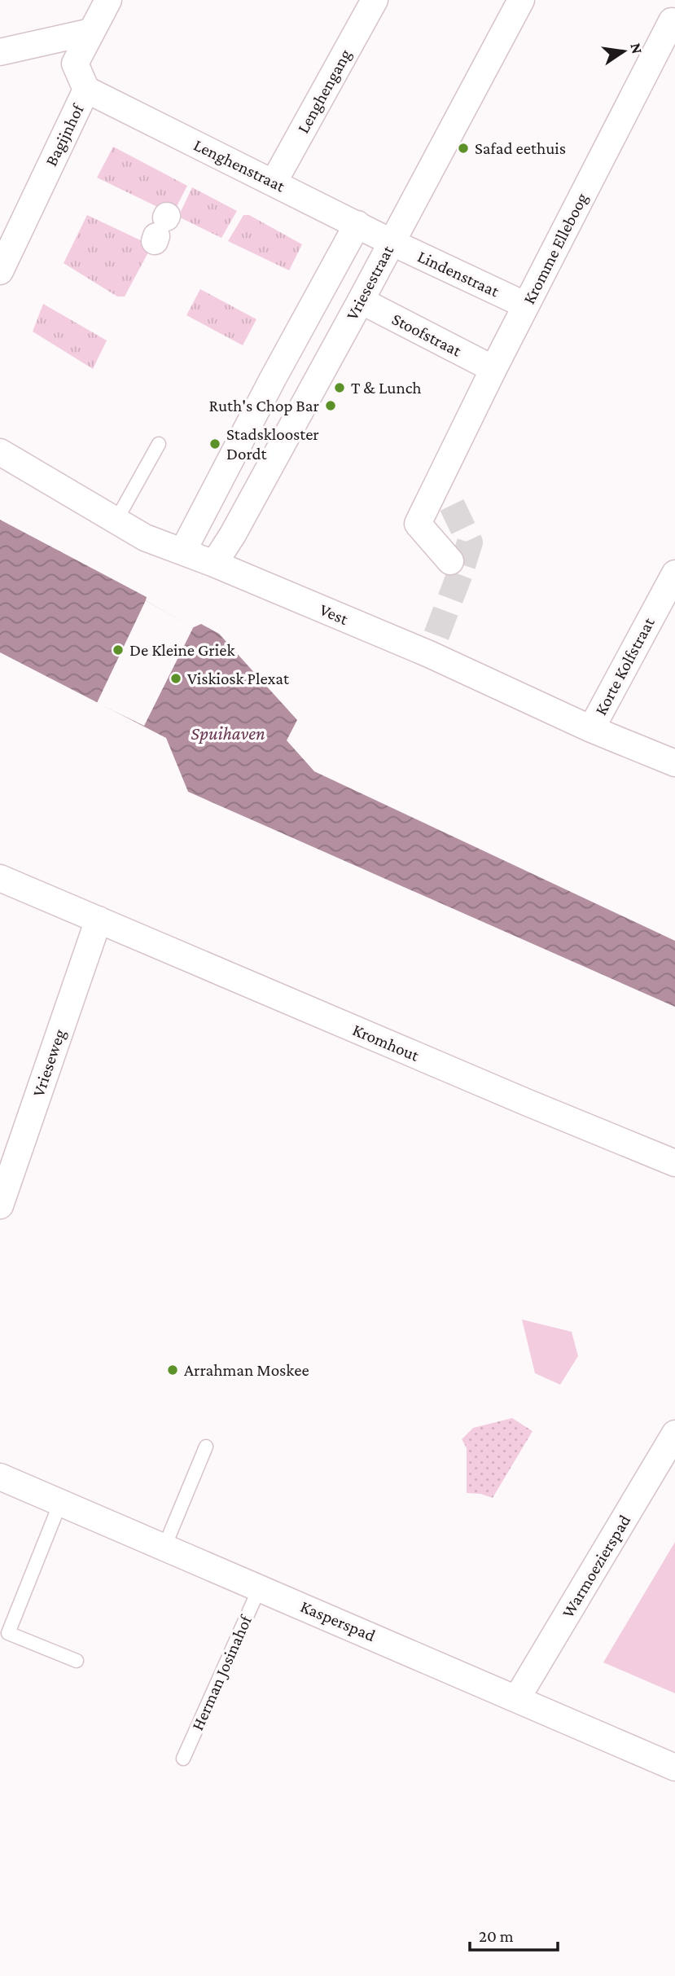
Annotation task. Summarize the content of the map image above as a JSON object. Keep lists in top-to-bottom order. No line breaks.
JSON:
{"streets":{"street":["Lenghengang","Bagijnhof","Lenghenstraat","Kromme Elleboog","Lindenstraat","Vriesestraat","Stoofstraat","Vest","Korte Kolfstraat","Kromhout","Vrieseweg","Warmoezierspad","Kasperspad"],"lane":["Herman Josinahof"]},"crossings":[["Lenghengang","Lenghenstraat"],["Bagijnhof","Lenghenstraat"],["Lenghenstraat","Lindenstraat"],["Lenghenstraat","Vriesestraat"],["Kromme Elleboog","Lindenstraat"],["Kromme Elleboog","Stoofstraat"],["Lindenstraat","Vriesestraat"],["Vriesestraat","Stoofstraat"],["Vriesestraat","Vest"],["Vest","Korte Kolfstraat"],["Kromhout","Vrieseweg"],["Warmoezierspad","Kasperspad"],["Kasperspad","Herman Josinahof"]],"water":["Spuihaven"],"places":["Safad eethuis","T & Lunch","Ruth's Chop Bar","Stadsklooster Dordt","De Kleine Griek","Viskiosk Plexat","Arrahman Moskee"],"scale_bar":"20 m","north":"right"}
